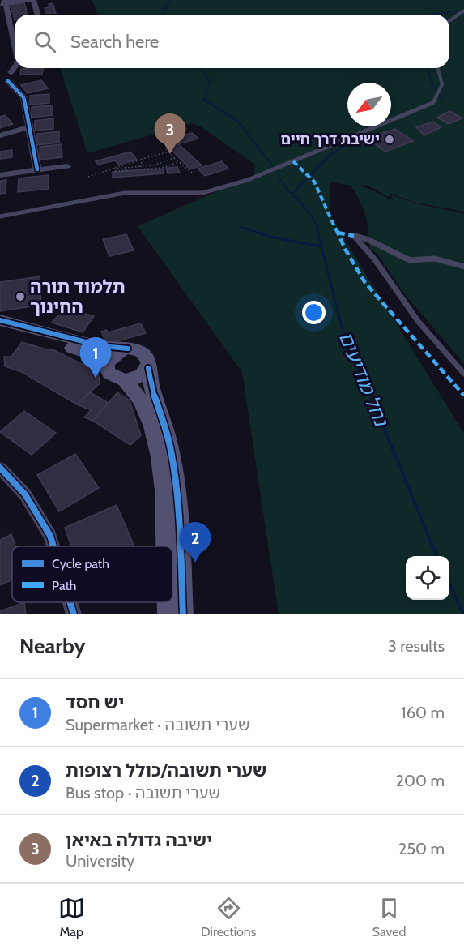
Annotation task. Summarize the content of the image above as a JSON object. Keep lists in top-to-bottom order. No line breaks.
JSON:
{"water":["נחל מודיעים"],"places":["ישיבת דרך חיים","תלמוד תורה החינוך"],"legend":["Cycle path","Path"],"north":"bottom left","page":{"search":"Search here","pins":["3","1","2"],"heading":["Nearby","3 results"],"list":[{"mark":"1","name":"יש חסד","note":"Supermarket · שערי תשובה","value":"160 m"},{"mark":"2","name":"שערי תשובה/כולל רצופות","note":"Bus stop · שערי תשובה","value":"200 m"},{"mark":"3","name":"ישיבה גדולה באיאן","note":"University","value":"250 m"}],"nav":["Map","Directions","Saved"]}}
